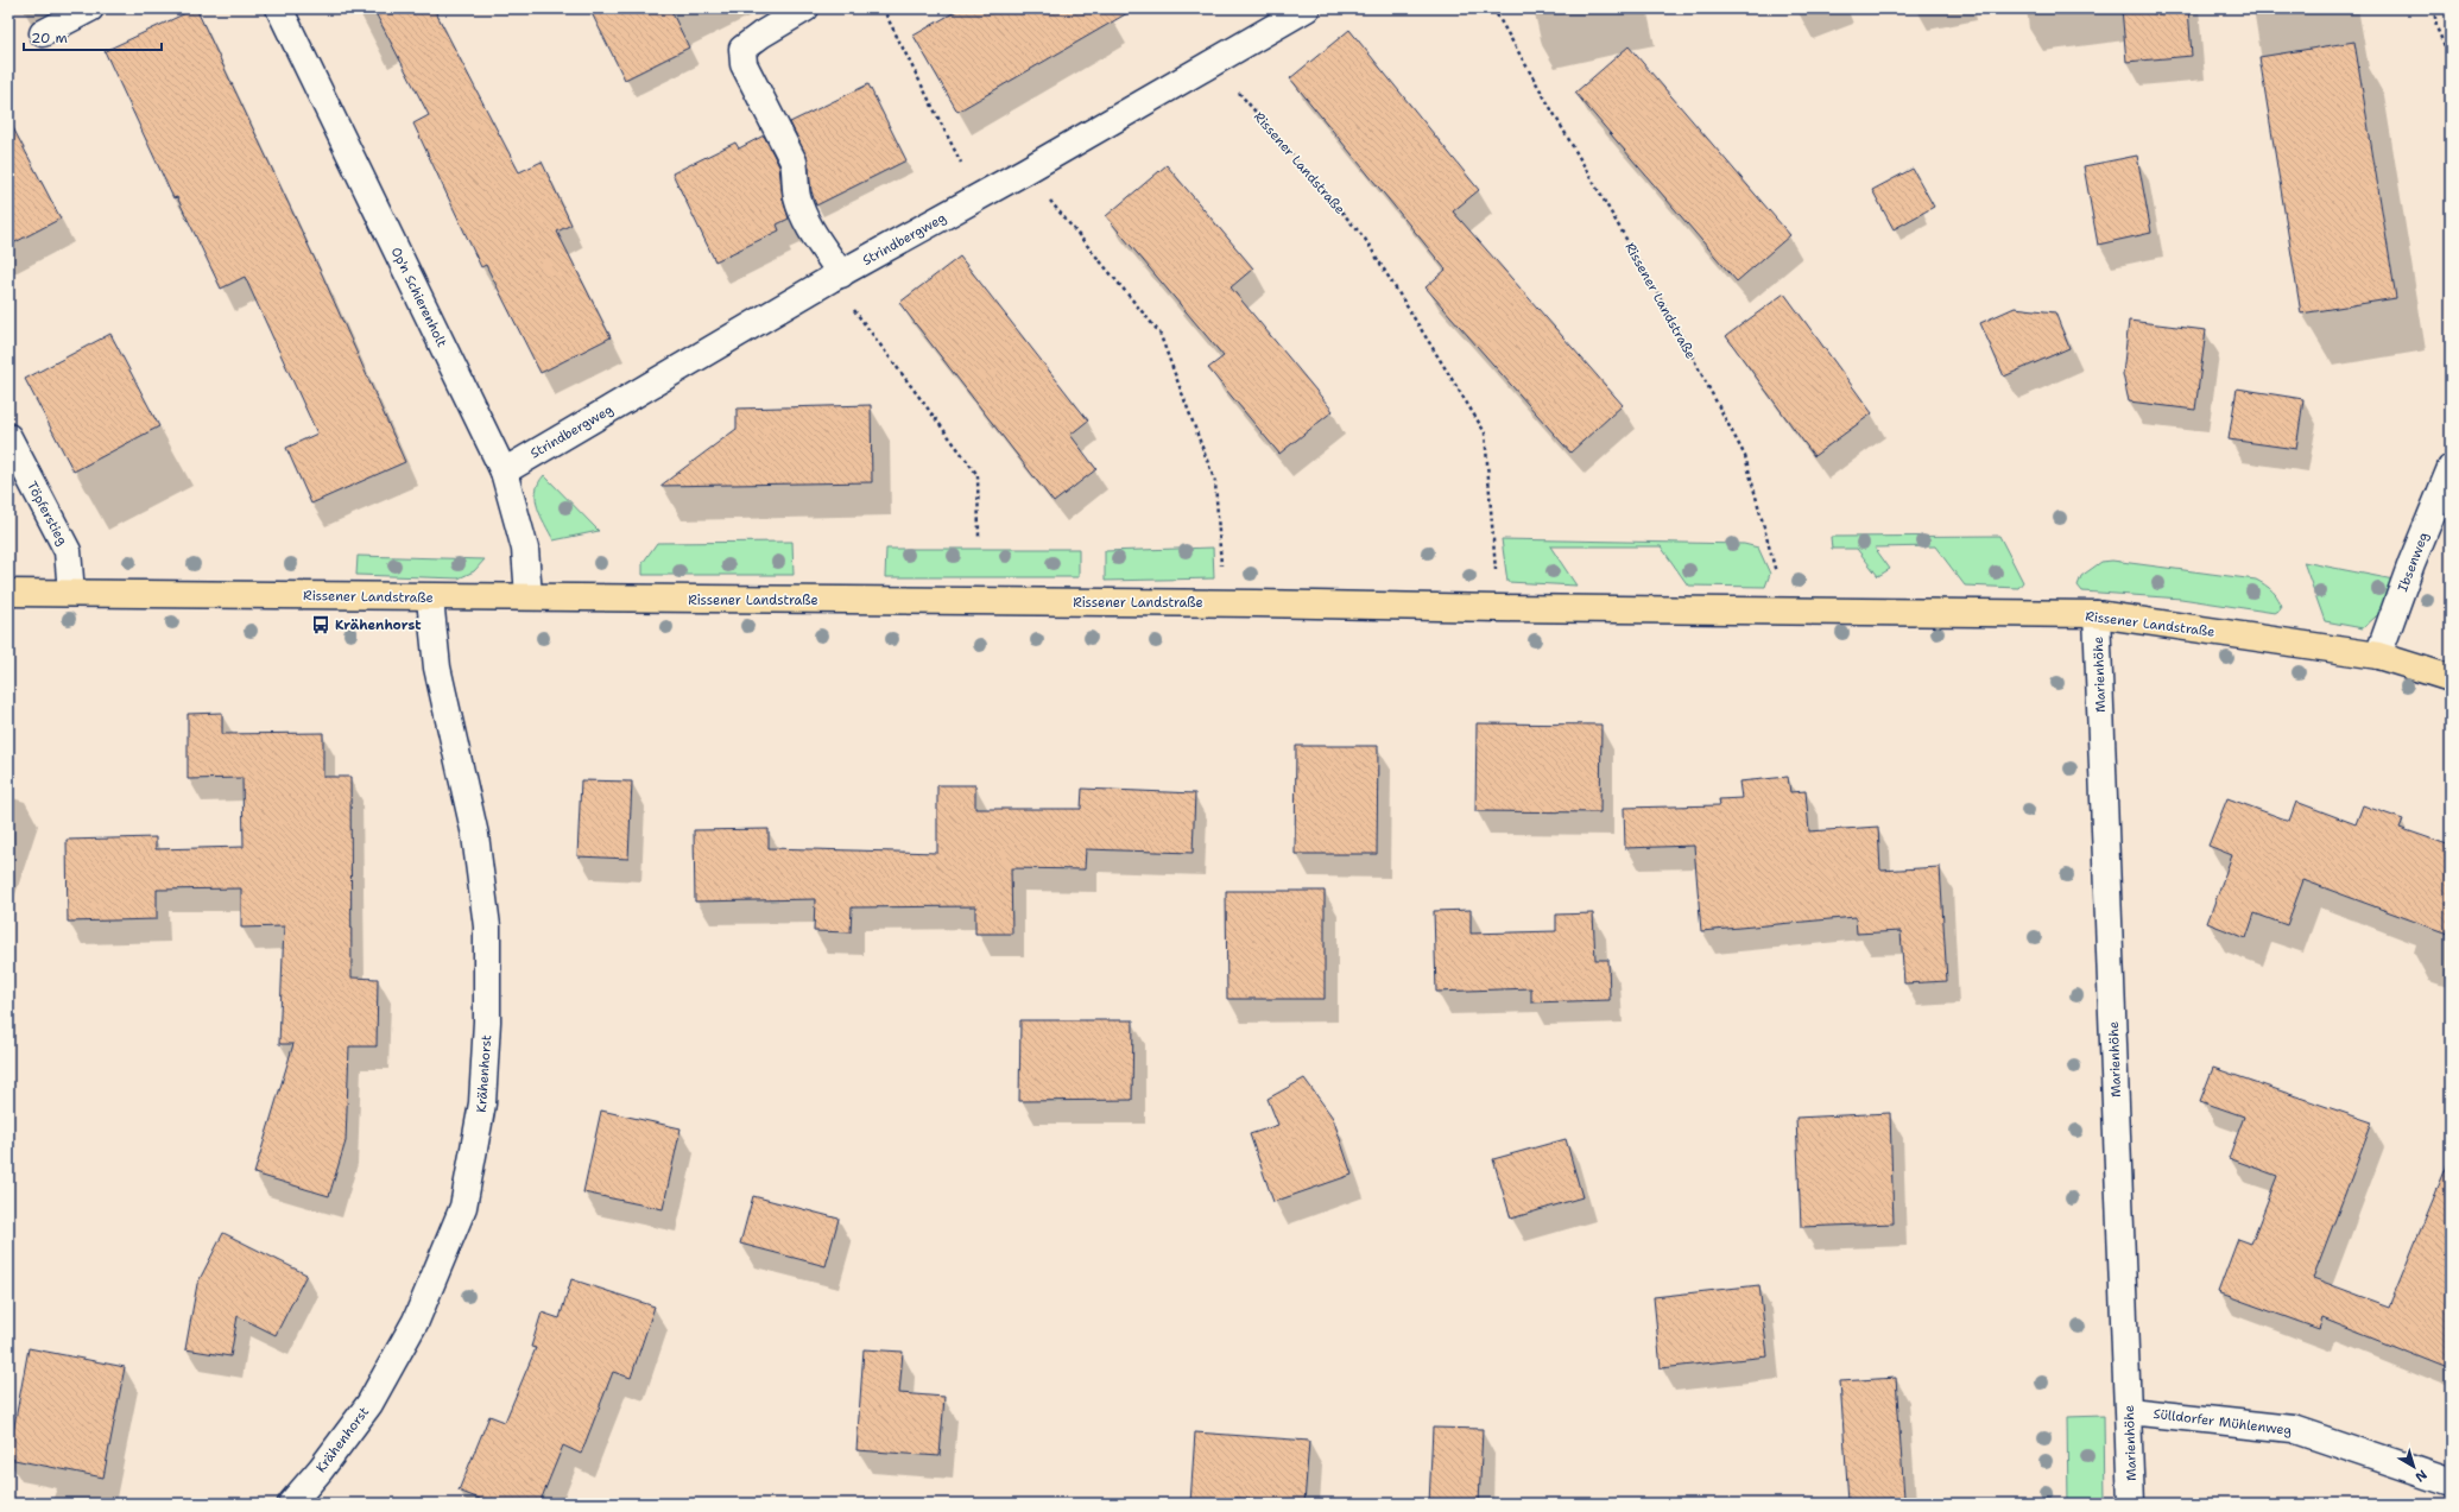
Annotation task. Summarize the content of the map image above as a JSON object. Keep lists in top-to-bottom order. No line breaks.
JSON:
{"streets":{"main road":["Rissener Landstraße"],"street":["Strindbergweg","Op'n Schierenholt","Töpferstieg","Ibsenweg","Marienhöhe","Krähenhorst","Sülldorfer Mühlenweg"]},"crossings":[["Rissener Landstraße","Strindbergweg"],["Rissener Landstraße","Op'n Schierenholt"],["Rissener Landstraße","Töpferstieg"],["Rissener Landstraße","Ibsenweg"],["Rissener Landstraße","Marienhöhe"],["Rissener Landstraße","Krähenhorst"],["Strindbergweg","Op'n Schierenholt"],["Marienhöhe","Sülldorfer Mühlenweg"]],"places":{"bus stop":["Krähenhorst"]},"scale_bar":"20 m","north":"bottom right"}
